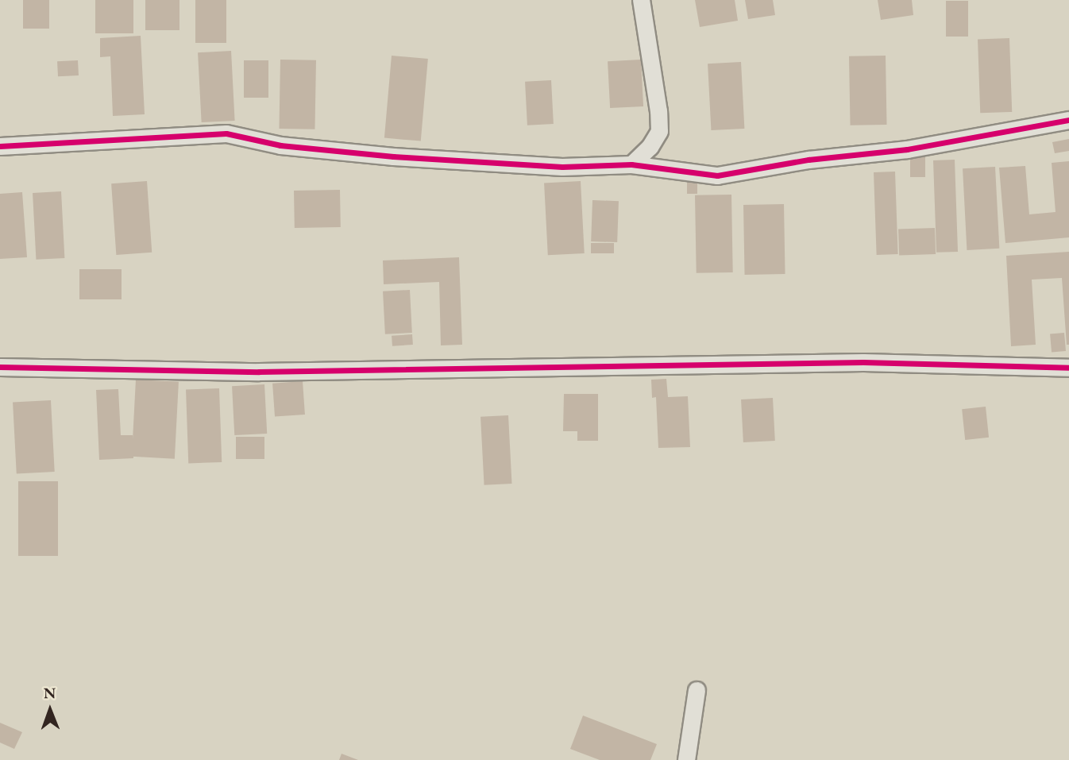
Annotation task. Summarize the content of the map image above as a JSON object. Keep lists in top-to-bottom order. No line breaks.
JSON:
{"north":"top"}
